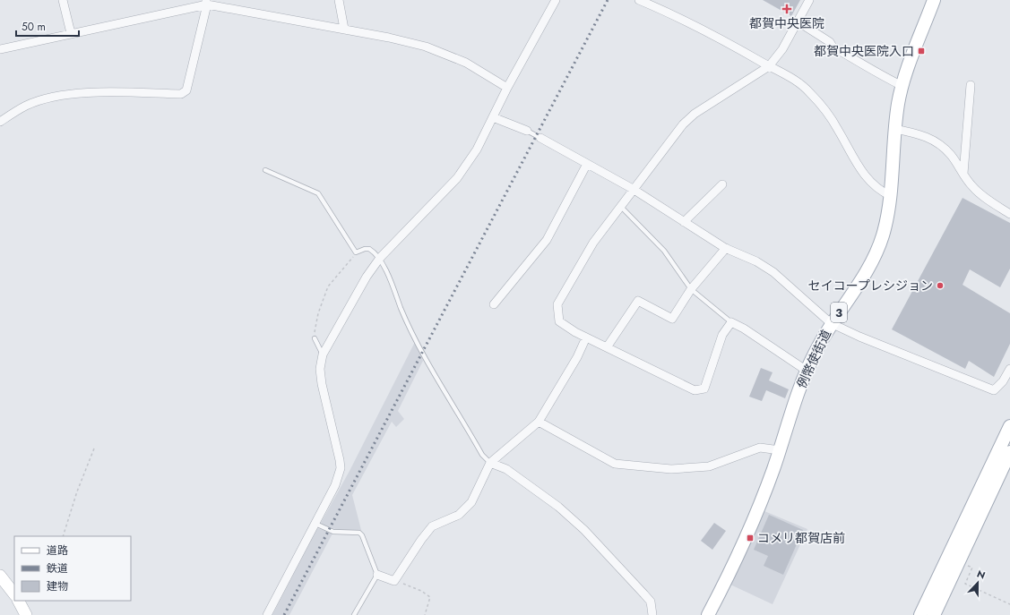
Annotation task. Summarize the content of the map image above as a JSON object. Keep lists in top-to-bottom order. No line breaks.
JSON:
{"streets":{"main road":["3","例幣使街道"]},"places":{"health":["都賀中央医院"],"transit":["都賀中央医院入口","コメリ都賀店前"],"other":["セイコープレシジョン"]},"legend":["道路","鉄道","建物"],"scale_bar":"50 m","north":"top"}
